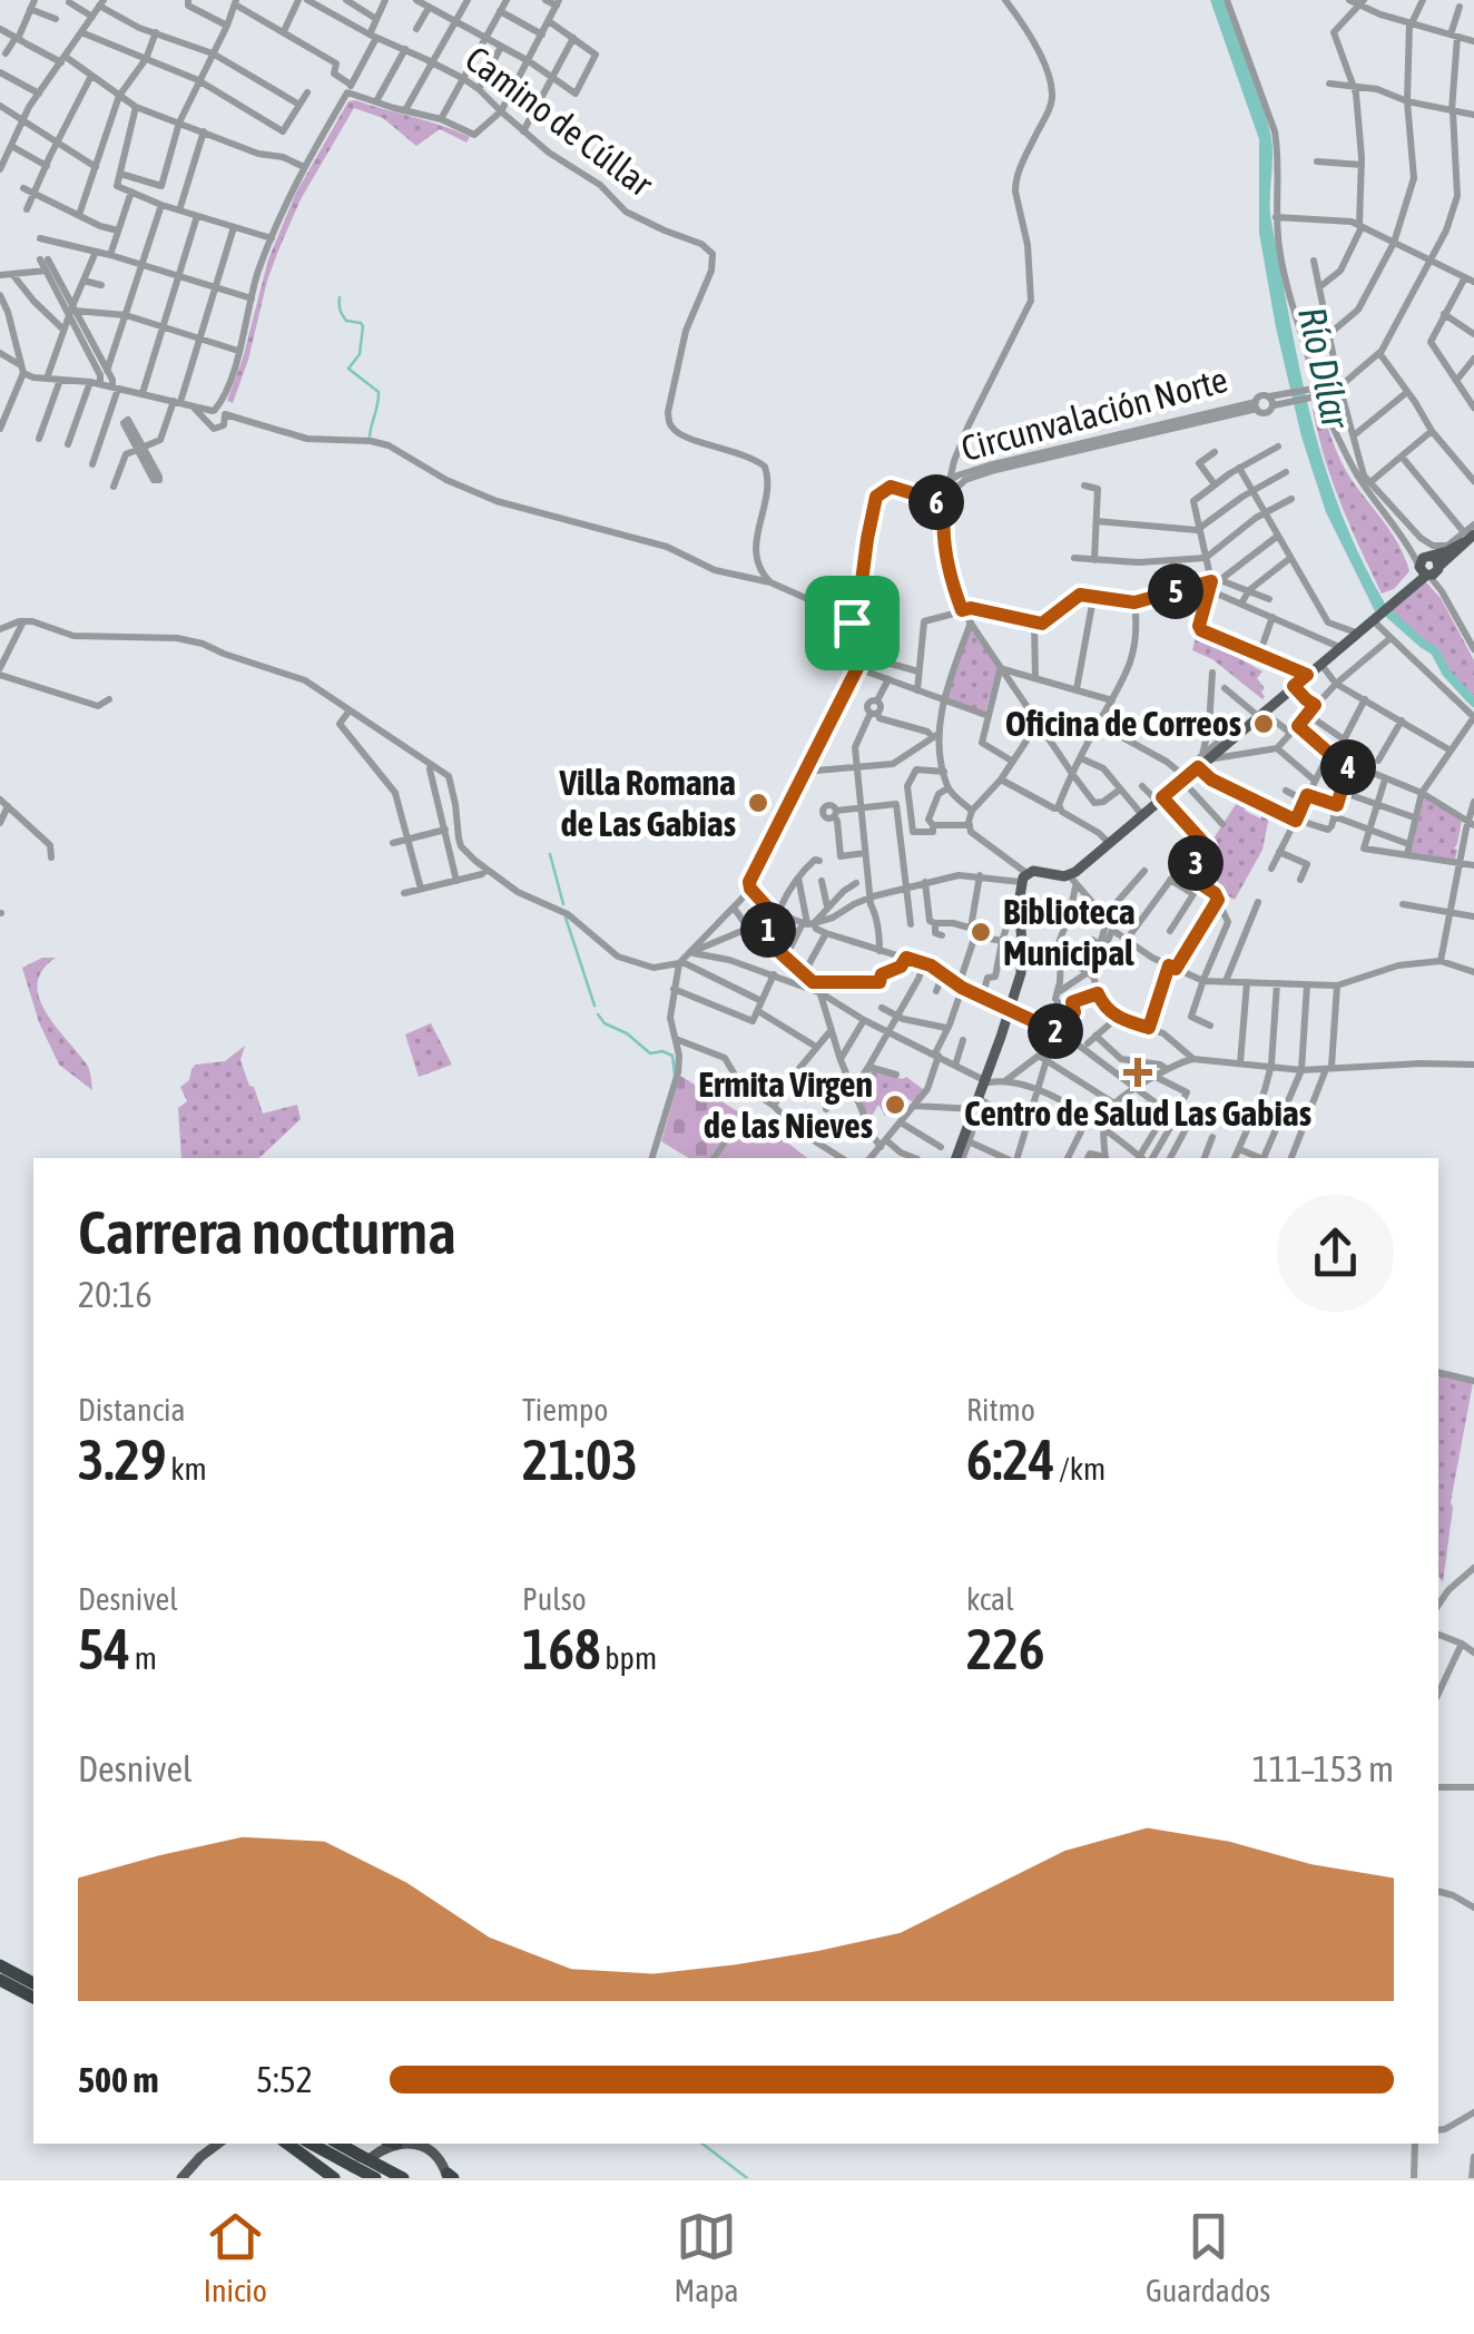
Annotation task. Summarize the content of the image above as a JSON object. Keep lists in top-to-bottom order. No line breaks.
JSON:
{"streets":{"street":["Camino de Cúllar","Circunvalación Norte"]},"water":["Río Dílar"],"places":{"other":["Oficina de Correos","Villa Romana de Las Gabias","Biblioteca Municipal","Ermita Virgen de las Nieves"],"health":["Centro de Salud Las Gabias"]},"page":{"pins":["6","5","4","3","1","2"],"heading":["Carrera nocturna","20:16"],"stats":[["Distancia","3.29 km"],["Tiempo","21:03"],["Ritmo","6:24 /km"],["Desnivel","54 m"],["Pulso","168 bpm"],["kcal","226"]],"chart":["Desnivel","111–153 m"],"list":[{"name":"500 m","note":"5:52"}],"tabs":["Inicio","Mapa","Guardados"]}}
